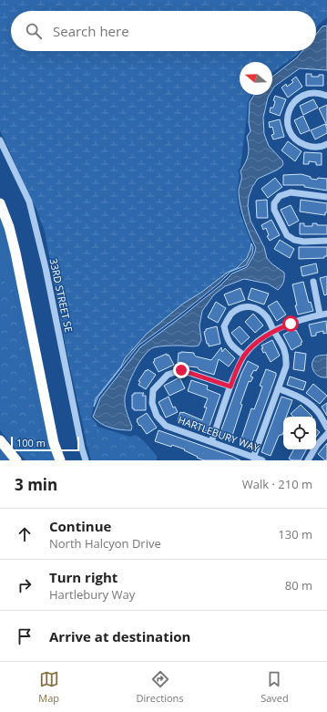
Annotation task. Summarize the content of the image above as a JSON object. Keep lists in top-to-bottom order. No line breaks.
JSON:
{"streets":{"street":["33RD STREET SE","HARTLEBURY WAY"]},"scale_bar":"100 m","north":"left","page":{"search":"Search here","scale":"100 m","heading":["3 min","Walk · 210 m"],"list":[["Continue","North Halcyon Drive","130 m"],["Turn right","Hartlebury Way","80 m"],"Arrive at destination"],"nav":["Map","Directions","Saved"]}}
